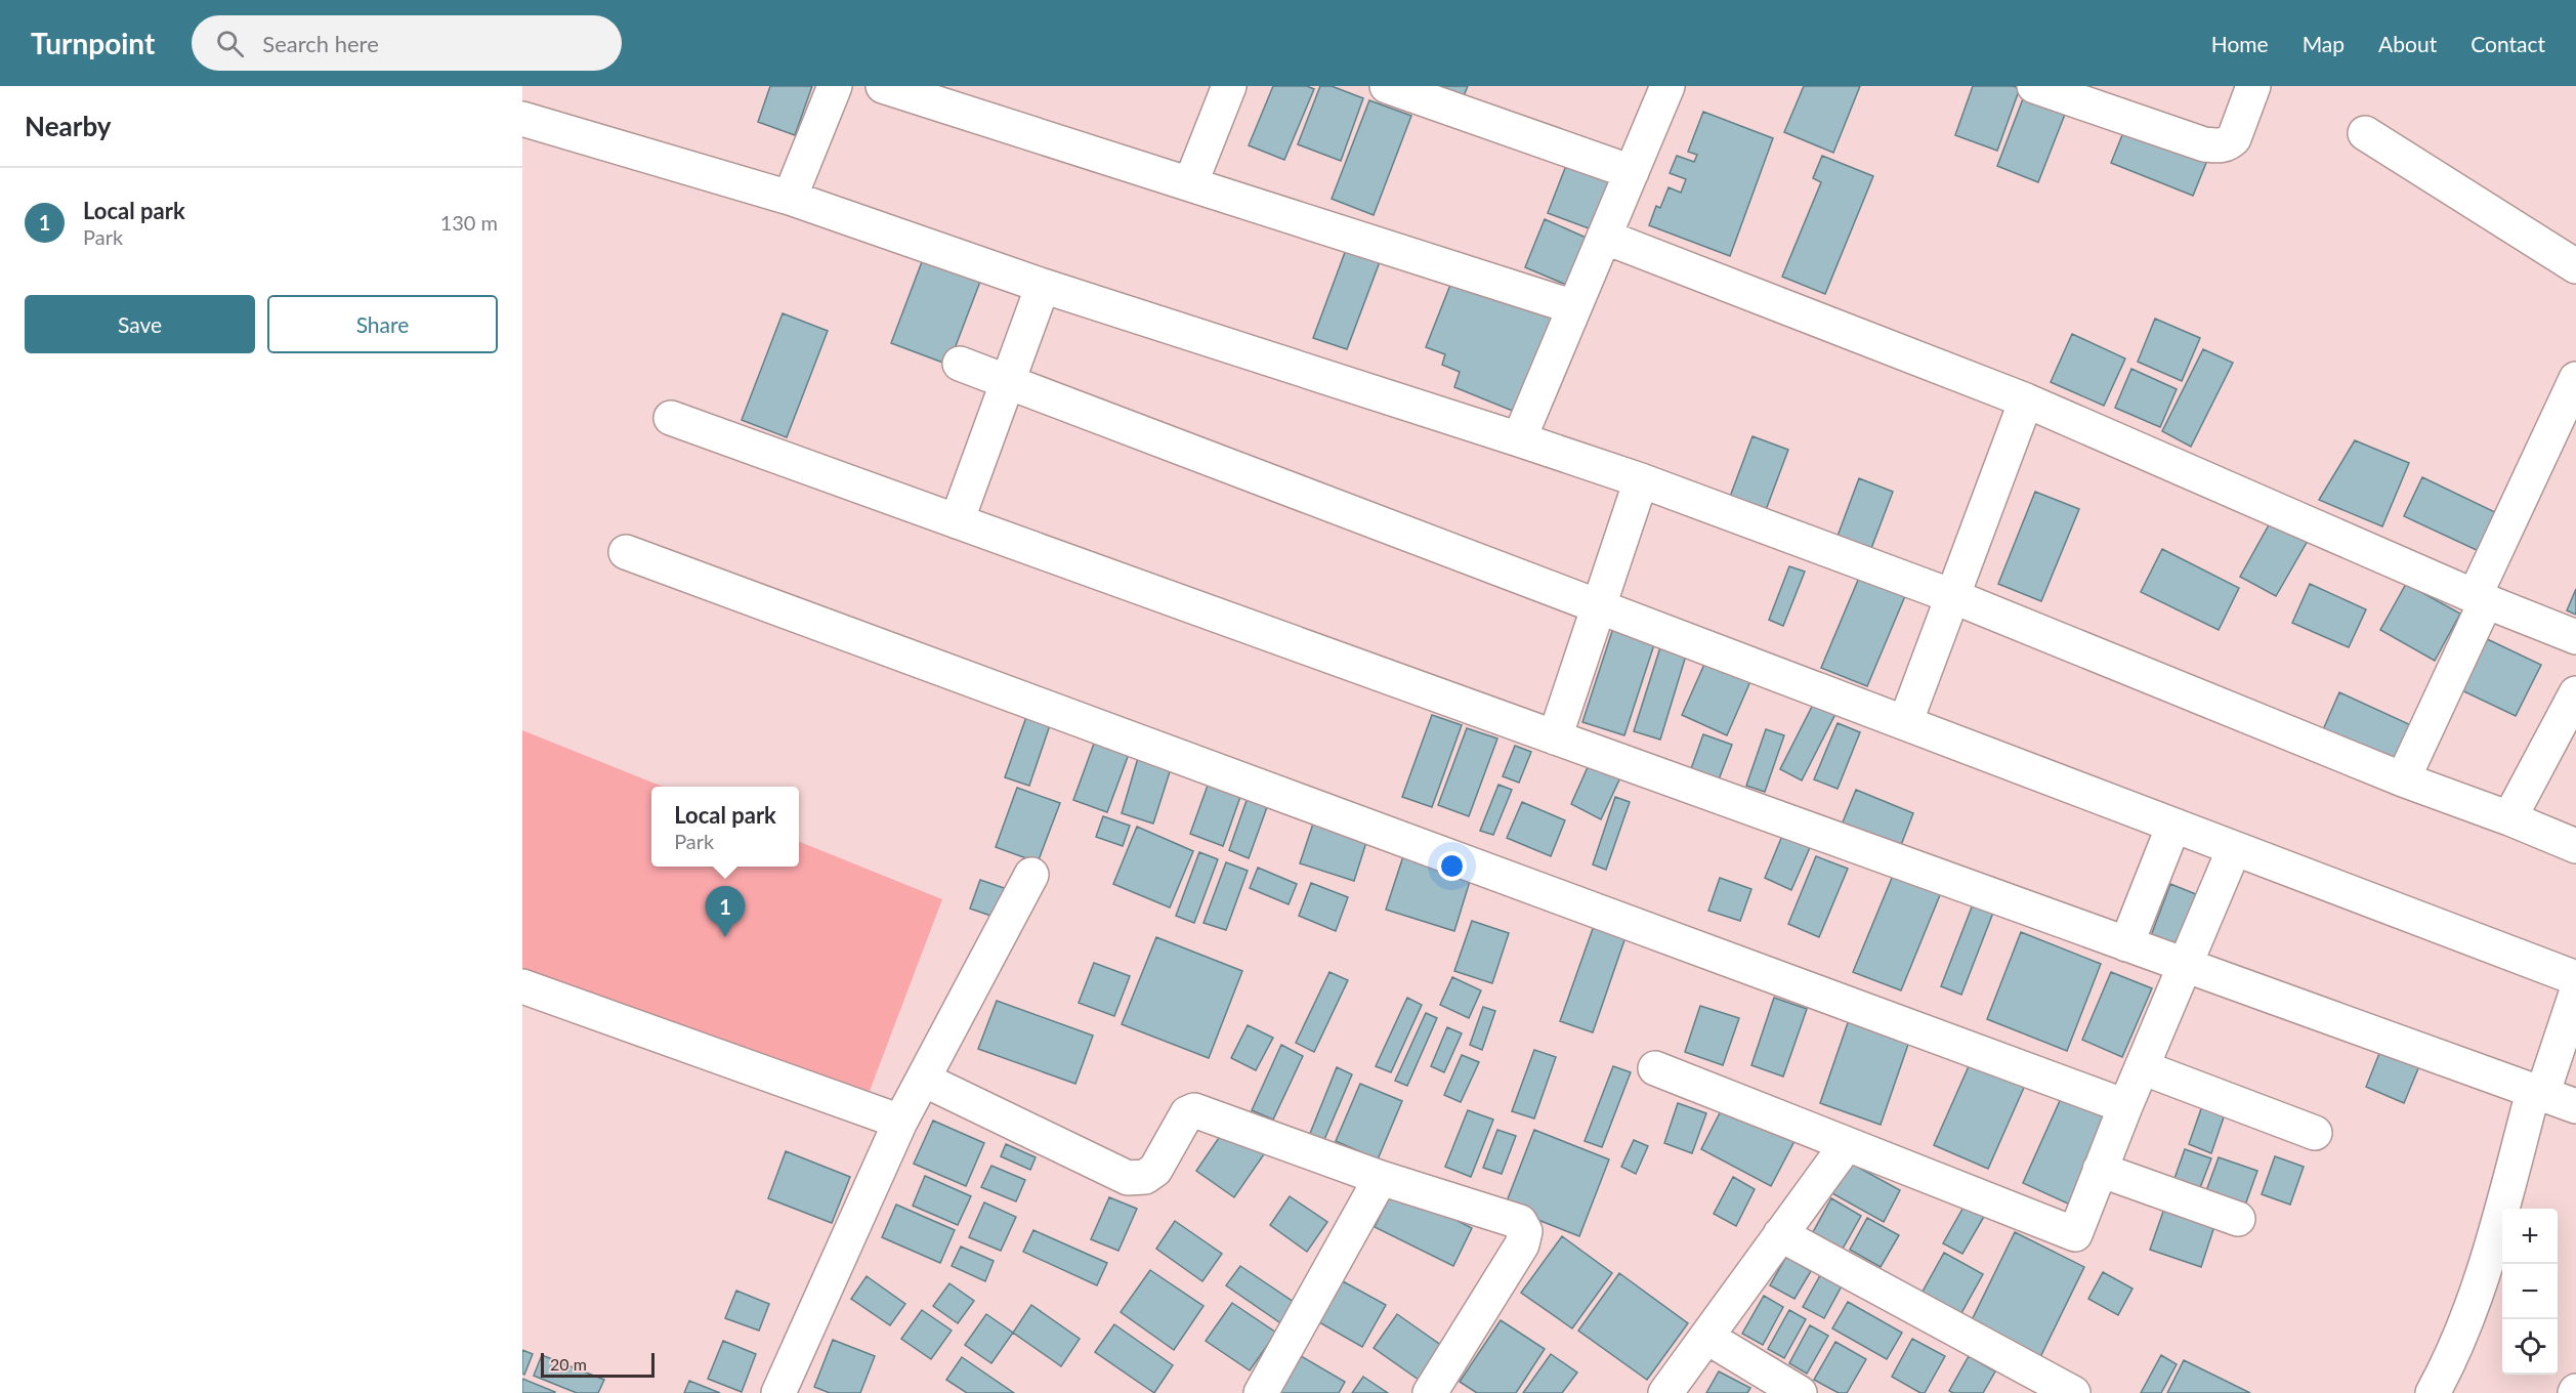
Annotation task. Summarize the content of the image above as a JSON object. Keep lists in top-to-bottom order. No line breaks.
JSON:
{"scale_bar":"20 m","page":{"header":"Turnpoint","search":"Search here","nav":["Home","Map","About","Contact"],"heading":"Nearby","list":[{"mark":"1","name":"Local park","note":"Park","value":"130 m"}],"buttons":["Save","Share"],"popup":["Local park","Park"],"pins":"1","map_buttons":["+","−"],"scale":"20 m"}}
